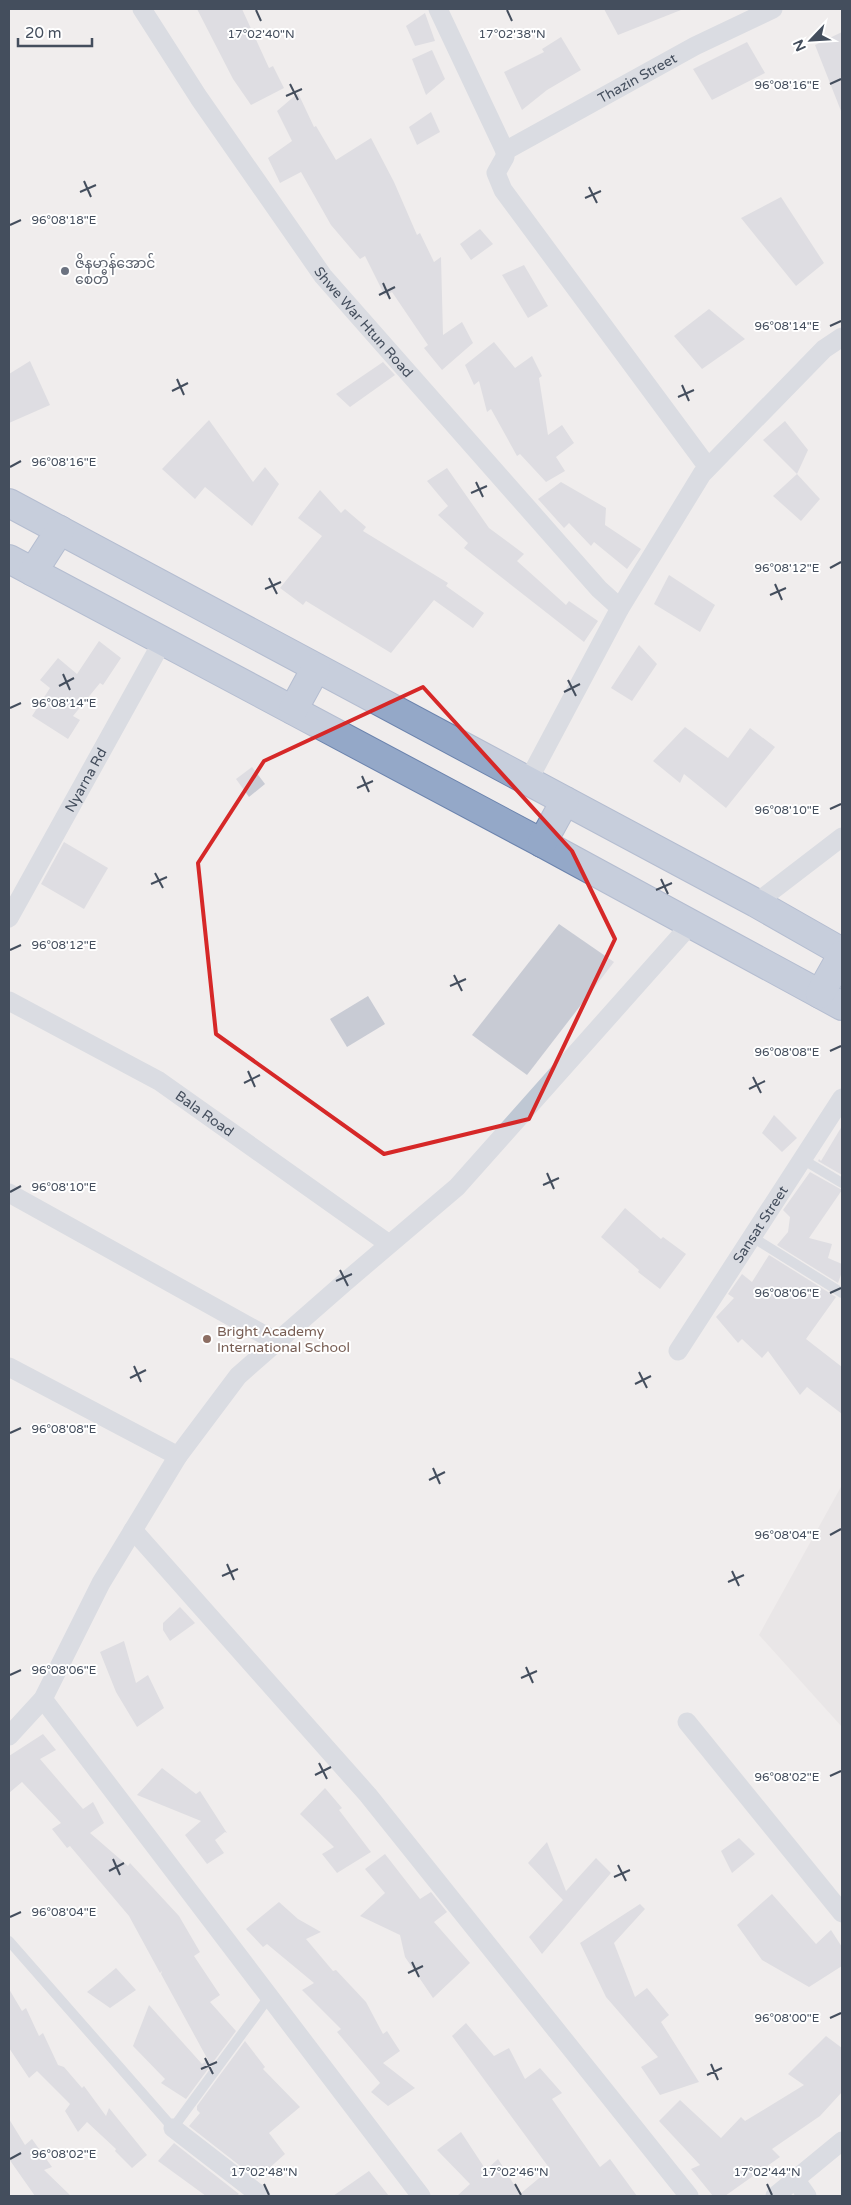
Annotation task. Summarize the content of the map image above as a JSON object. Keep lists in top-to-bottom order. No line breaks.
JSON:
{"streets":{"street":["Thazin Street","Shwe War Htun Road","Nyarna Rd","Bala Road","Sansat Street"]},"places":["ဇိနမာန်အောင် စေတီ","Bright Academy International School"],"scale_bar":"20 m","north":"bottom left","coordinates":["17°02'40\"N","17°02'38\"N","96°08'16\"E","96°08'18\"E","96°08'14\"E","96°08'12\"E","96°08'10\"E","96°08'08\"E","96°08'06\"E","96°08'04\"E","96°08'02\"E","96°08'00\"E","17°02'48\"N","17°02'46\"N","17°02'44\"N"]}
